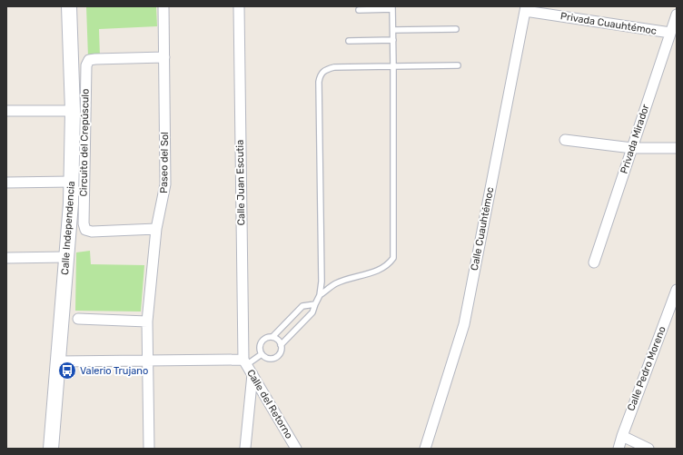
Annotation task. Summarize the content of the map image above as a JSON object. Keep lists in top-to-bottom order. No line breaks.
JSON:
{"streets":{"street":["Privada Cuauhtémoc","Privada Mirador","Circuito del Crepúsculo","Paseo del Sol","Calle Juan Escutia","Calle Independencia","Calle Cuauhtémoc","Calle Pedro Moreno","Calle del Retorno"]},"crossings":[["Privada Cuauhtémoc","Privada Mirador"],["Privada Cuauhtémoc","Calle Cuauhtémoc"],["Circuito del Crepúsculo","Paseo del Sol"],["Calle Juan Escutia","Calle del Retorno"]],"places":{"bus stop":["Valerio Trujano"]}}
